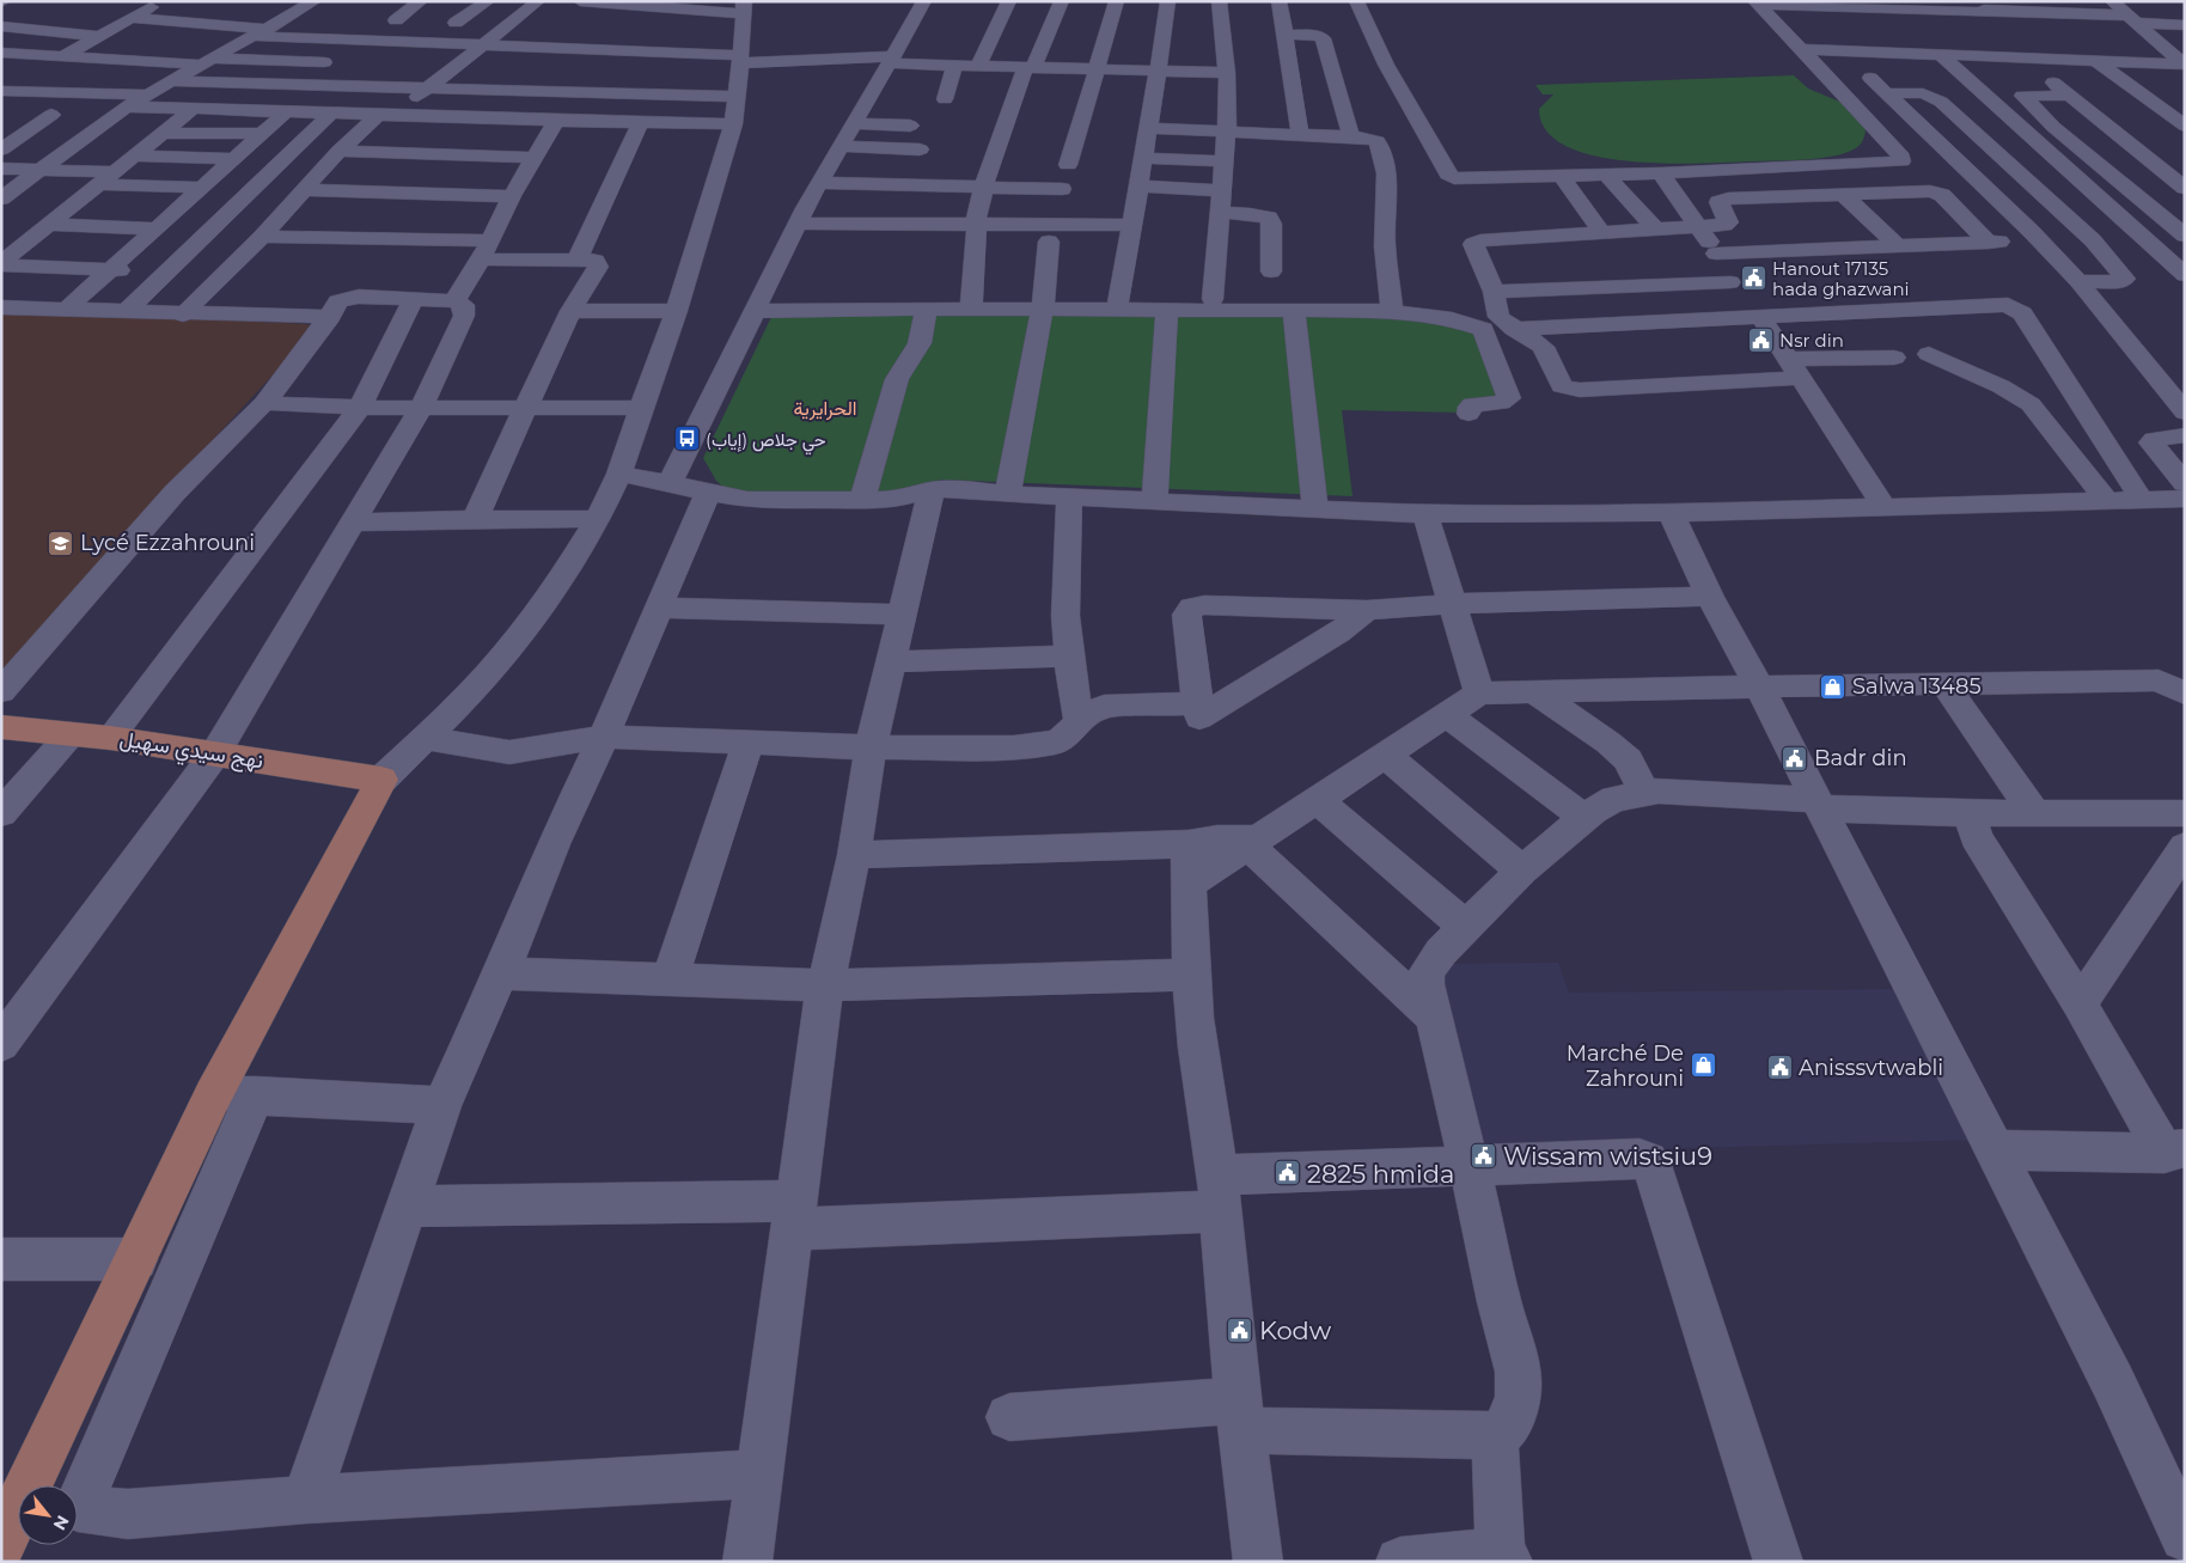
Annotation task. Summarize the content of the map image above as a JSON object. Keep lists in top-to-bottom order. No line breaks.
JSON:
{"streets":{"main road":["نهج سيدي سهيل"]},"districts":["الحرايرية"],"places":{"public building":["Hanout 17135 hada ghazwani","Nsr din","Badr din","Anisssvtwabli","Wissam wistsiu9","2825 hmida","Kodw"],"bus stop":["حي جلاص (إياب)"],"school or university":["Lycé Ezzahrouni"],"shop":["Salwa 13485","Marché De Zahrouni"]},"north":"bottom right"}
